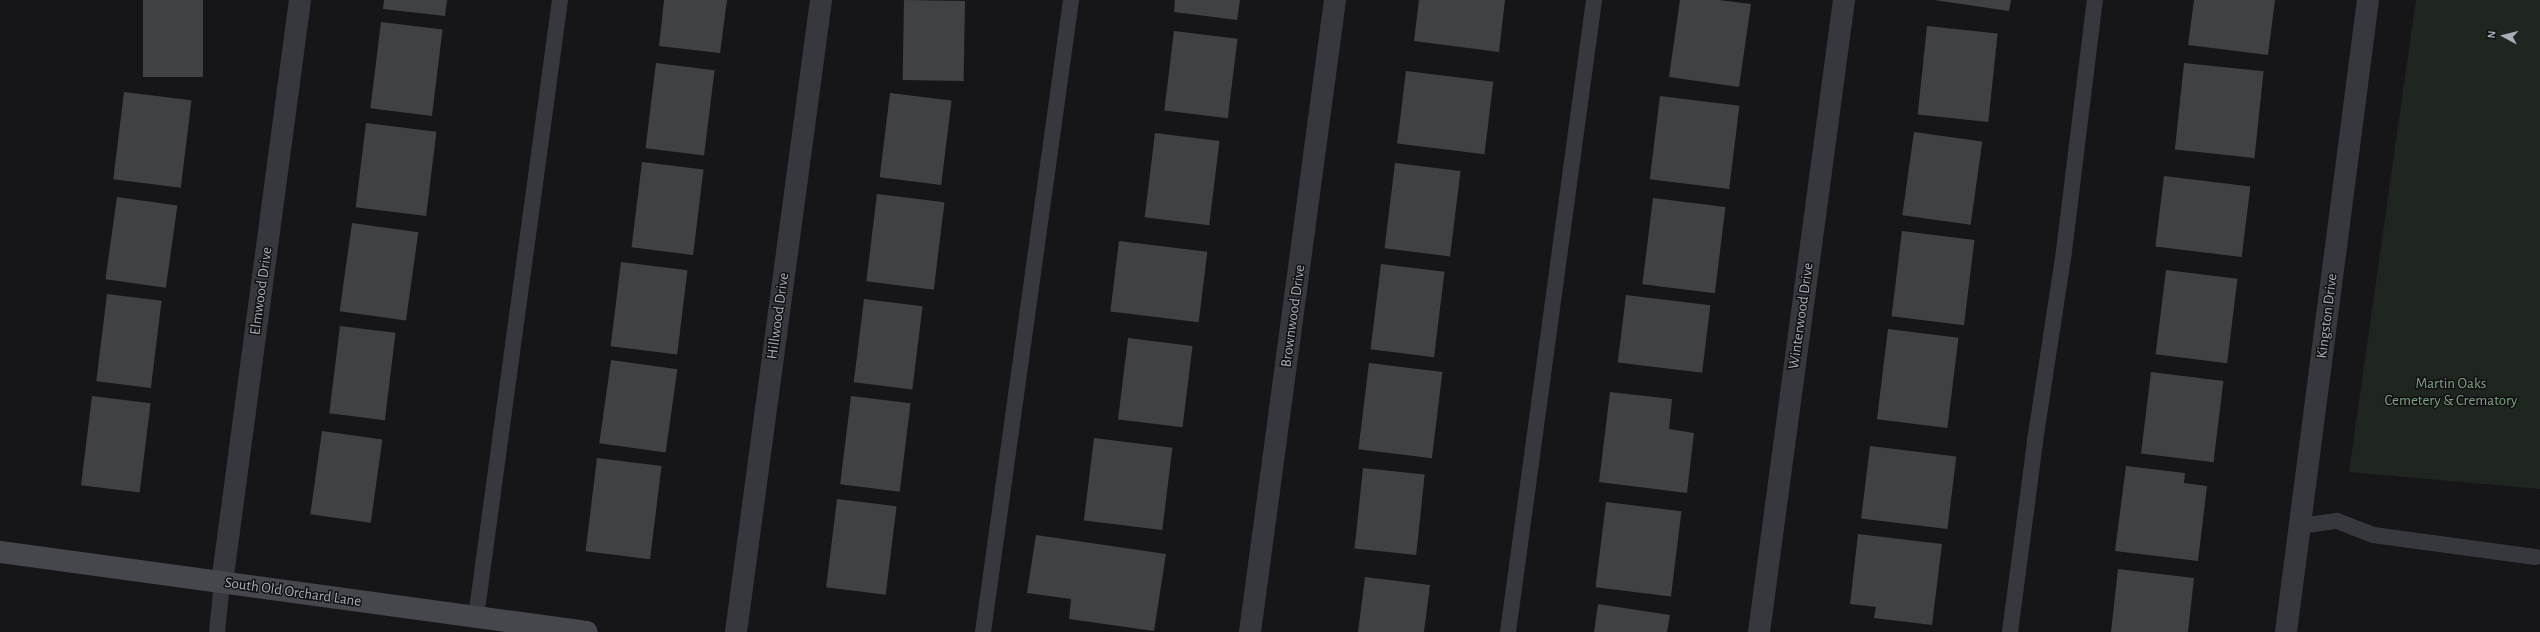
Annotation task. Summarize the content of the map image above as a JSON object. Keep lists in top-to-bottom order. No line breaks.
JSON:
{"streets":{"street":["Elmwood Drive","Hillwood Drive","Brownwood Drive","Winterwood Drive","Kingston Drive","South Old Orchard Lane"]},"crossings":[["Elmwood Drive","South Old Orchard Lane"]],"parks":["Martin Oaks Cemetery & Crematory"],"north":"left"}
